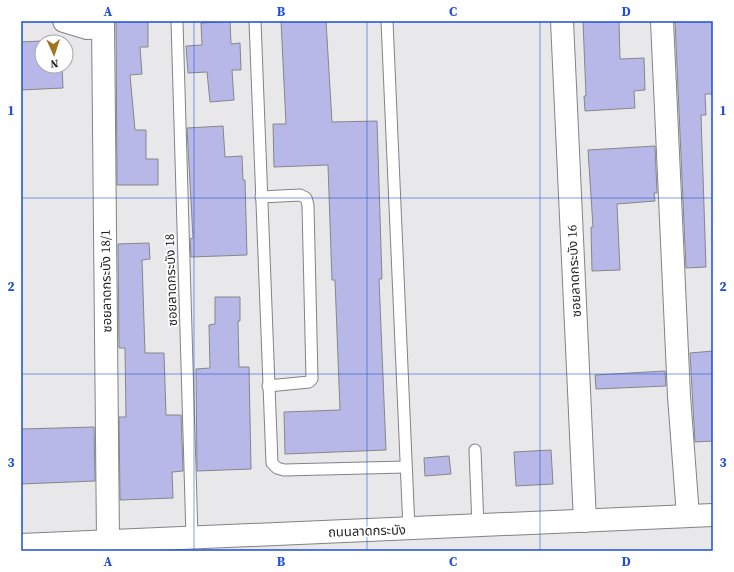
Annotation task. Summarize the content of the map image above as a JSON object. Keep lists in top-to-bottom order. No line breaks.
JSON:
{"streets":{"street":["ซอยลาดกระบัง 16","ซอยลาดกระบัง 18/1","ถนนลาดกระบัง"],"lane":["ซอยลาดกระบัง 18"]},"crossings":[["ซอยลาดกระบัง 16","ถนนลาดกระบัง"],["ซอยลาดกระบัง 18","ถนนลาดกระบัง"],["ซอยลาดกระบัง 18/1","ถนนลาดกระบัง"]],"north":"bottom","grid":{"columns":["A","B","C","D"],"rows":["1","2","3"]}}
